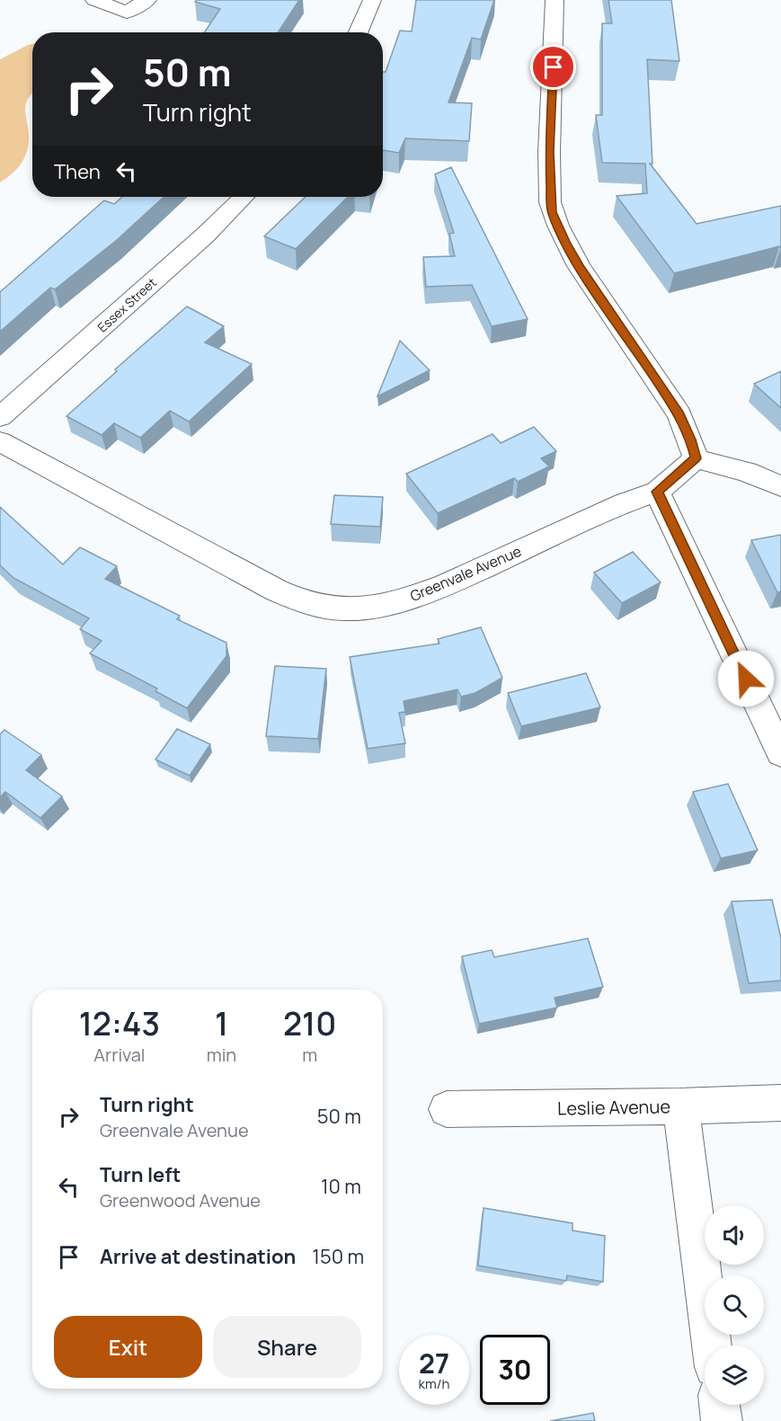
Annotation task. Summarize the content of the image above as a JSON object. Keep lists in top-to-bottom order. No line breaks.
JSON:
{"streets":{"street":["Essex Street","Greenvale Avenue","Leslie Avenue"]},"page":{"turn":["50 m","Turn right"],"then":"Then","eta":["12:43","Arrival","1","min","210","m"],"list":[{"name":"Turn right","note":"Greenvale Avenue","value":"50 m"},{"name":"Turn left","note":"Greenwood Avenue","value":"10 m"},{"name":"Arrive at destination","value":"150 m"}],"buttons":["Exit","Share"],"speed":"27 km/h","limit":"30"}}
